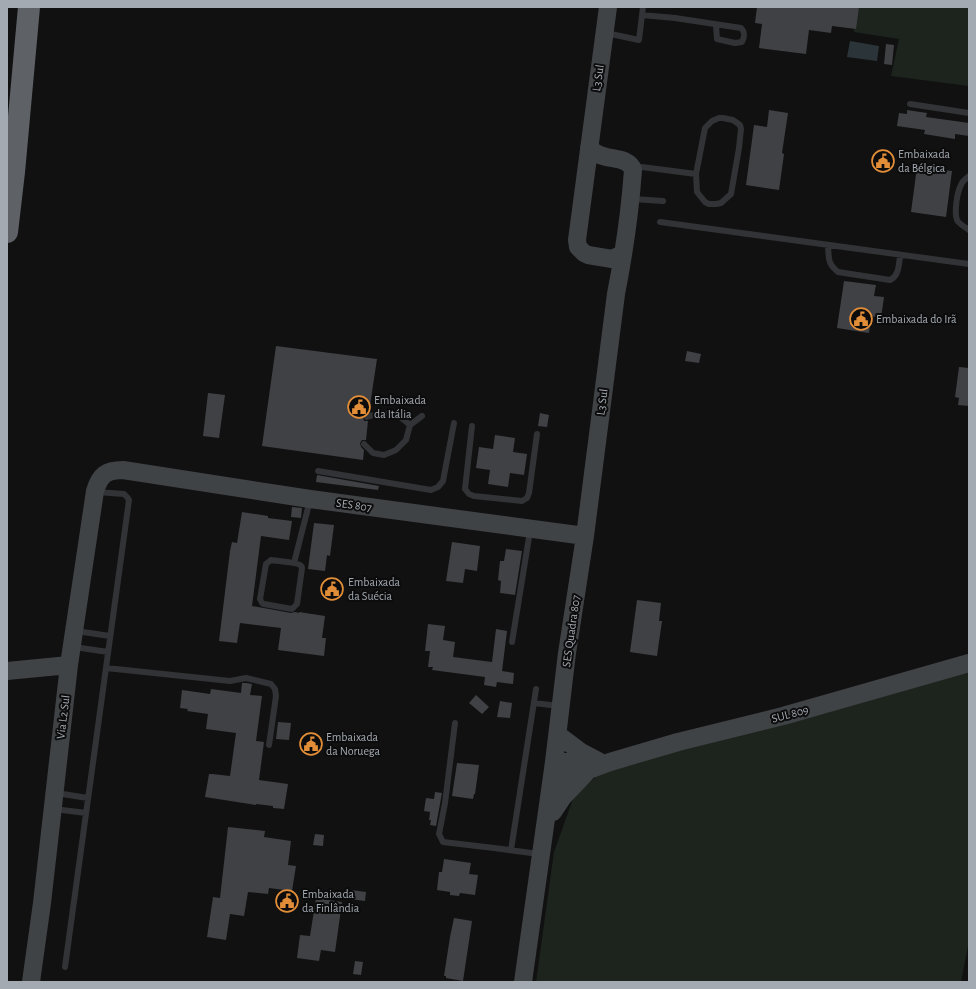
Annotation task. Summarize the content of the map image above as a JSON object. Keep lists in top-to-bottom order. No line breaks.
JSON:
{"streets":{"street":["L3 Sul","SES 807","SES Quadra 807","SUL 809","Via L2 Sul"]},"crossings":[["L3 Sul","SES 807"],["L3 Sul","SES Quadra 807"],["SES 807","SES Quadra 807"],["SES 807","Via L2 Sul"],["SES Quadra 807","SUL 809"]],"places":{"public building":["Embaixada da Bélgica","Embaixada do Irã","Embaixada da Itália","Embaixada da Suécia","Embaixada da Noruega","Embaixada da Finlândia"]}}
